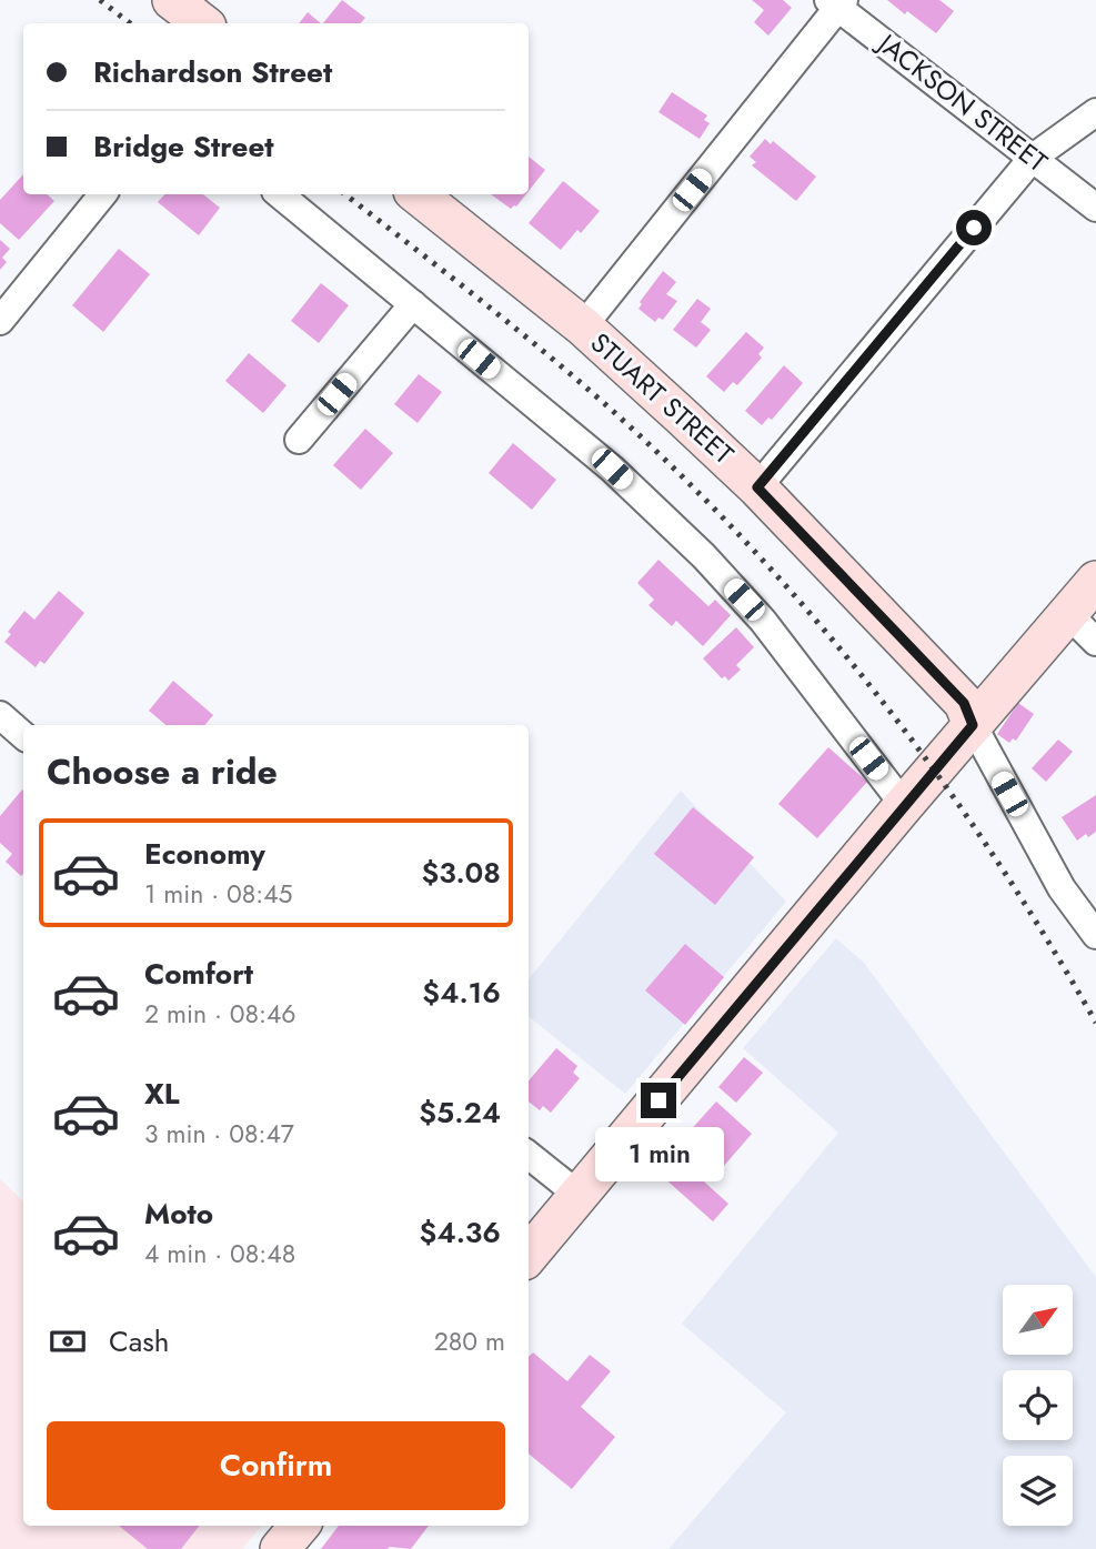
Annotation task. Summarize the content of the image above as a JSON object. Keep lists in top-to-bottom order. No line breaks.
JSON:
{"streets":{"street":["JACKSON STREET","STUART STREET"]},"north":"top right","page":{"banner":["Richardson Street","Bridge Street"],"heading":"Choose a ride","list":[{"name":"Economy","note":"1 min · 08:45","value":"$3.08"},{"name":"Comfort","note":"2 min · 08:46","value":"$4.16"},{"name":"XL","note":"3 min · 08:47","value":"$5.24"},{"name":"Moto","note":"4 min · 08:48","value":"$4.36"}],"bubble":"1 min","pay":["Cash","280 m"],"buttons":"Confirm"}}
